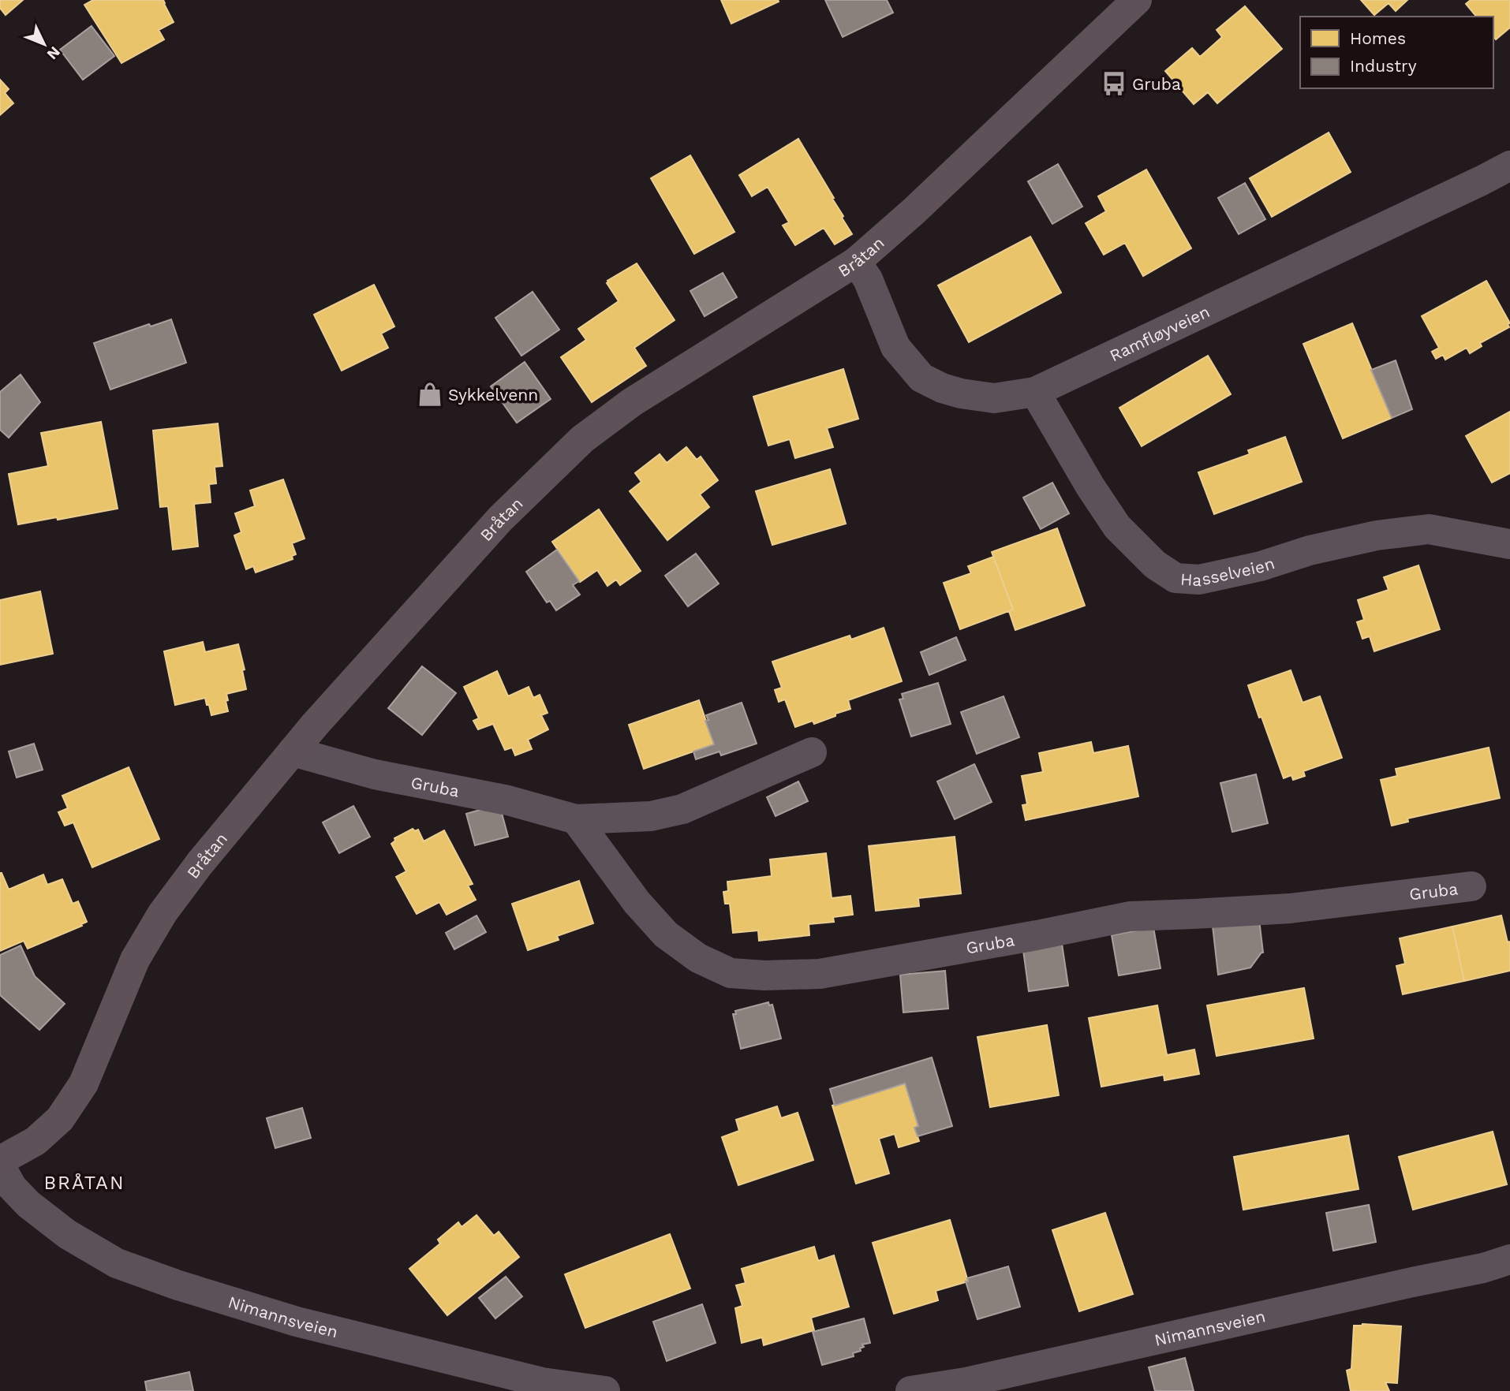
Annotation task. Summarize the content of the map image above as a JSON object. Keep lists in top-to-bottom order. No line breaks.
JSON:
{"streets":{"main road":["Bråtan"],"street":["Ramfløyveien","Hasselveien","Gruba","Nimannsveien"]},"crossings":[["Bråtan","Ramfløyveien"],["Bråtan","Gruba"],["Ramfløyveien","Hasselveien"]],"districts":["BRÅTAN"],"places":{"bus stop":["Gruba"],"shop":["Sykkelvenn"]},"legend":["Homes","Industry"],"north":"bottom right"}
